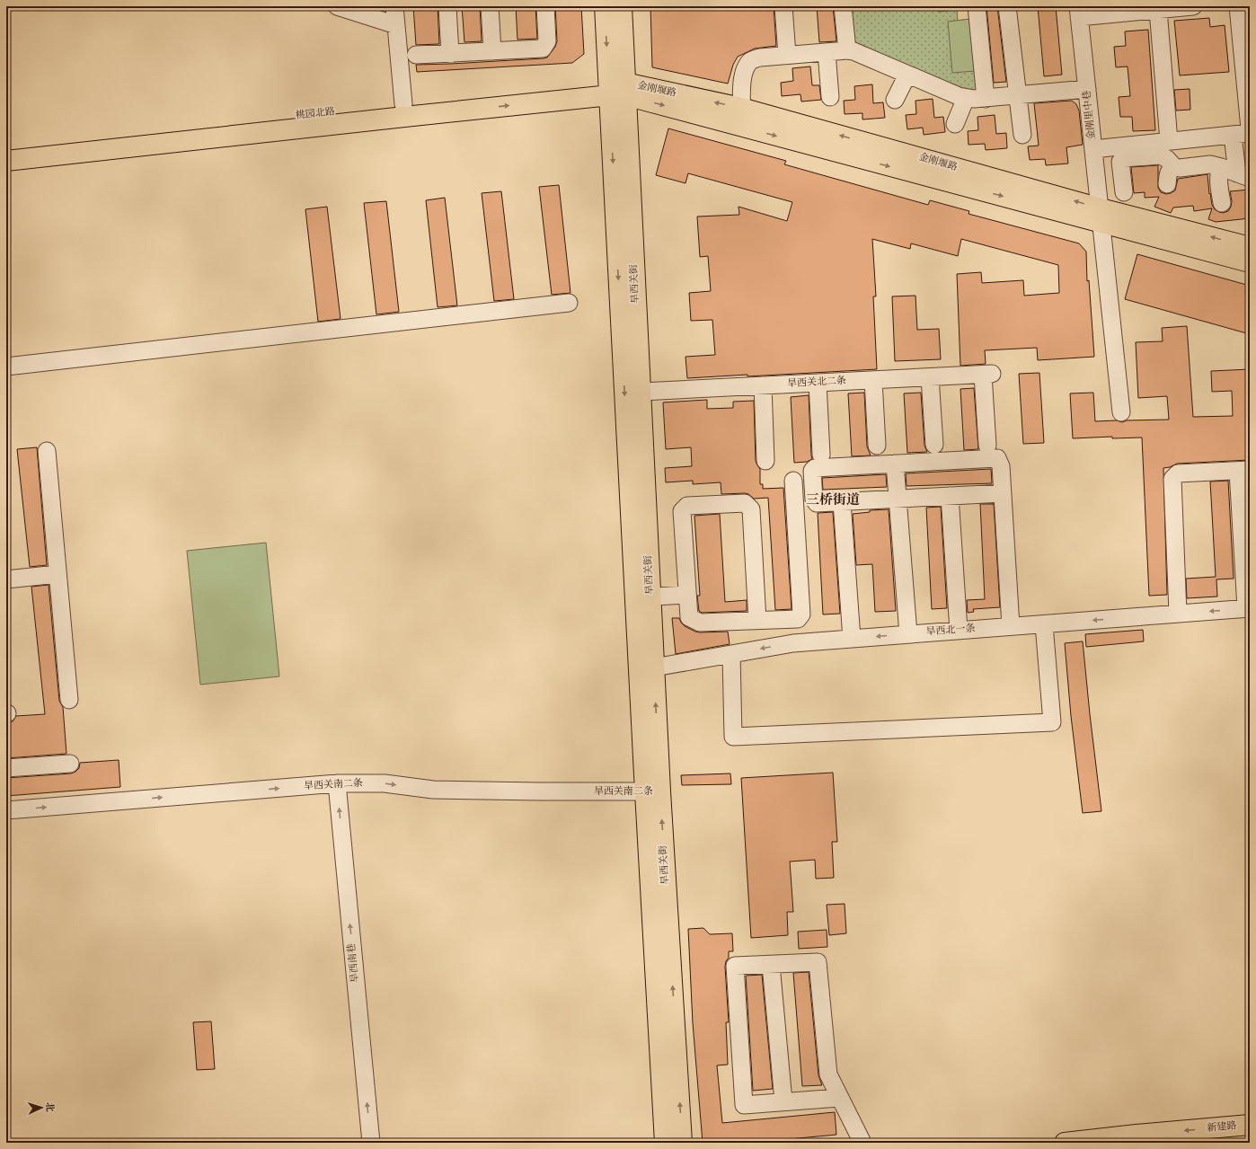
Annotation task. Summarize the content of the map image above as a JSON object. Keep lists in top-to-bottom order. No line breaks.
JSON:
{"streets":{"main road":["金刚堰路","桃园北路","旱西关街","新建路"],"street":["金刚里中巷","旱西关北二条","旱西北一条","旱西关南二条","旱西南巷"]},"crossings":[["金刚堰路","桃园北路"],["金刚堰路","金刚里中巷"],["金刚堰路","旱西关街"],["桃园北路","旱西关街"],["旱西关街","旱西关北二条"],["旱西关街","旱西北一条"],["旱西关街","旱西关南二条"],["旱西关南二条","旱西南巷"]],"one_way":["旱西北一条","旱西关南二条","旱西南巷","新建路"],"districts":["三桥街道"],"north":"right"}
